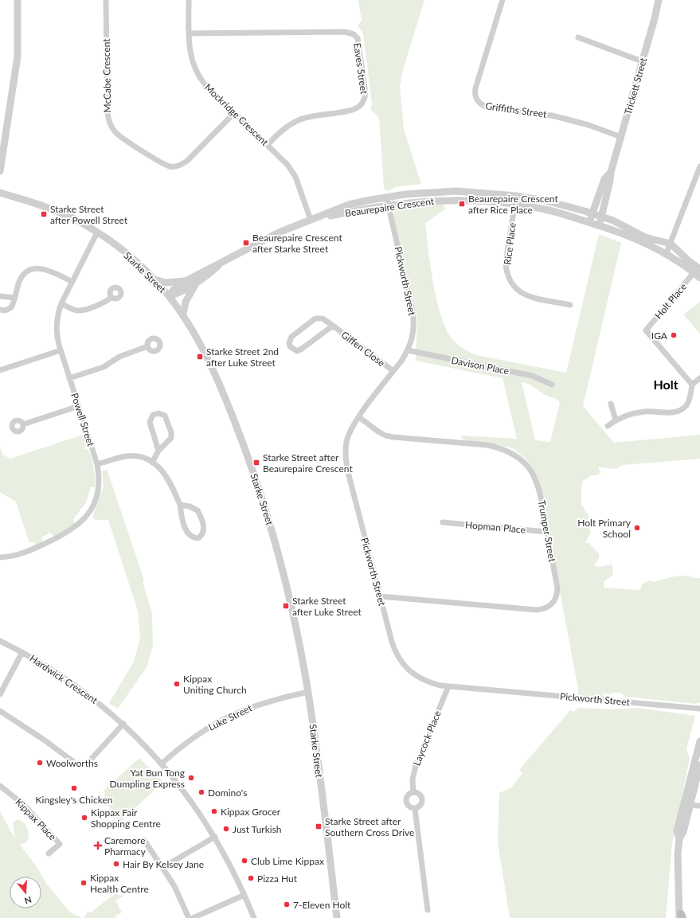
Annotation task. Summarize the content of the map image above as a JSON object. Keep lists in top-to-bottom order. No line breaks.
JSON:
{"streets":{"street":["Eaves Street","McCabe Crescent","Trickett Street","Griffiths Street","Mockridge Crescent","Beaurepaire Crescent","Rice Place","Starke Street","Pickworth Street","Holt Place","Giffen Close","Davison Place","Powell Street","Hopman Place","Trumper Street","Hardwick Crescent","Luke Street","Laycock Place","Kippax Place"]},"crossings":[["Eaves Street","Mockridge Crescent"],["McCabe Crescent","Mockridge Crescent"],["Trickett Street","Griffiths Street"],["Trickett Street","Beaurepaire Crescent"],["Mockridge Crescent","Beaurepaire Crescent"],["Beaurepaire Crescent","Rice Place"],["Beaurepaire Crescent","Starke Street"],["Beaurepaire Crescent","Pickworth Street"],["Beaurepaire Crescent","Holt Place"],["Starke Street","Powell Street"],["Starke Street","Luke Street"],["Pickworth Street","Giffen Close"],["Pickworth Street","Davison Place"],["Pickworth Street","Trumper Street"],["Pickworth Street","Laycock Place"],["Hopman Place","Trumper Street"],["Hardwick Crescent","Luke Street"]],"districts":["Holt"],"places":{"transit":["Beaurepaire Crescent after Rice Place","Starke Street after Powell Street","Beaurepaire Crescent after Starke Street","Starke Street 2nd after Luke Street","Starke Street after Beaurepaire Crescent","Starke Street after Luke Street","Starke Street after Southern Cross Drive"],"other":["IGA","Holt Primary School","Kippax Uniting Church","Woolworths","Yat Bun Tong Dumpling Express","Kingsley's Chicken","Domino's","Kippax Grocer","Kippax Fair Shopping Centre","Just Turkish","Club Lime Kippax","Hair By Kelsey Jane","Pizza Hut","Kippax Health Centre","7-Eleven Holt"],"health":["Caremore Pharmacy"]},"north":"bottom"}
